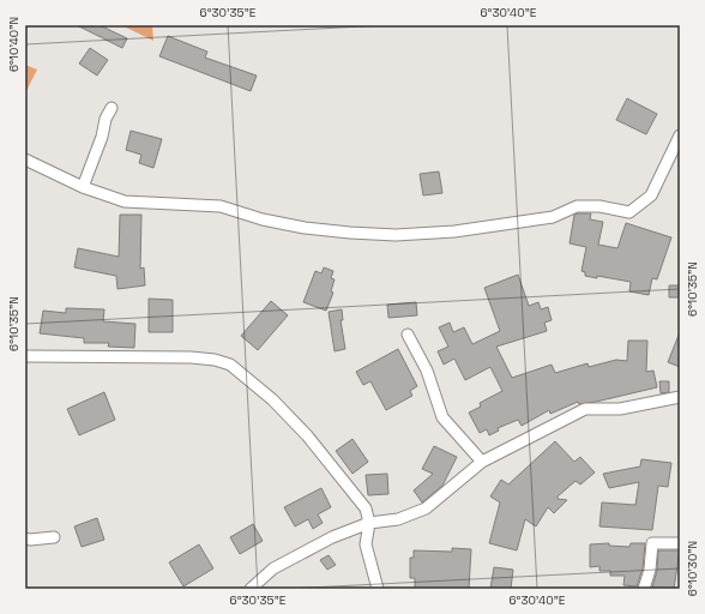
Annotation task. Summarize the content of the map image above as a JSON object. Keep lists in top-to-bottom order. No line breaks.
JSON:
{"coordinates":["6°30'35\"E","6°30'40\"E","6°10'40\"N","6°10'35\"N","6°10'30\"N"]}
